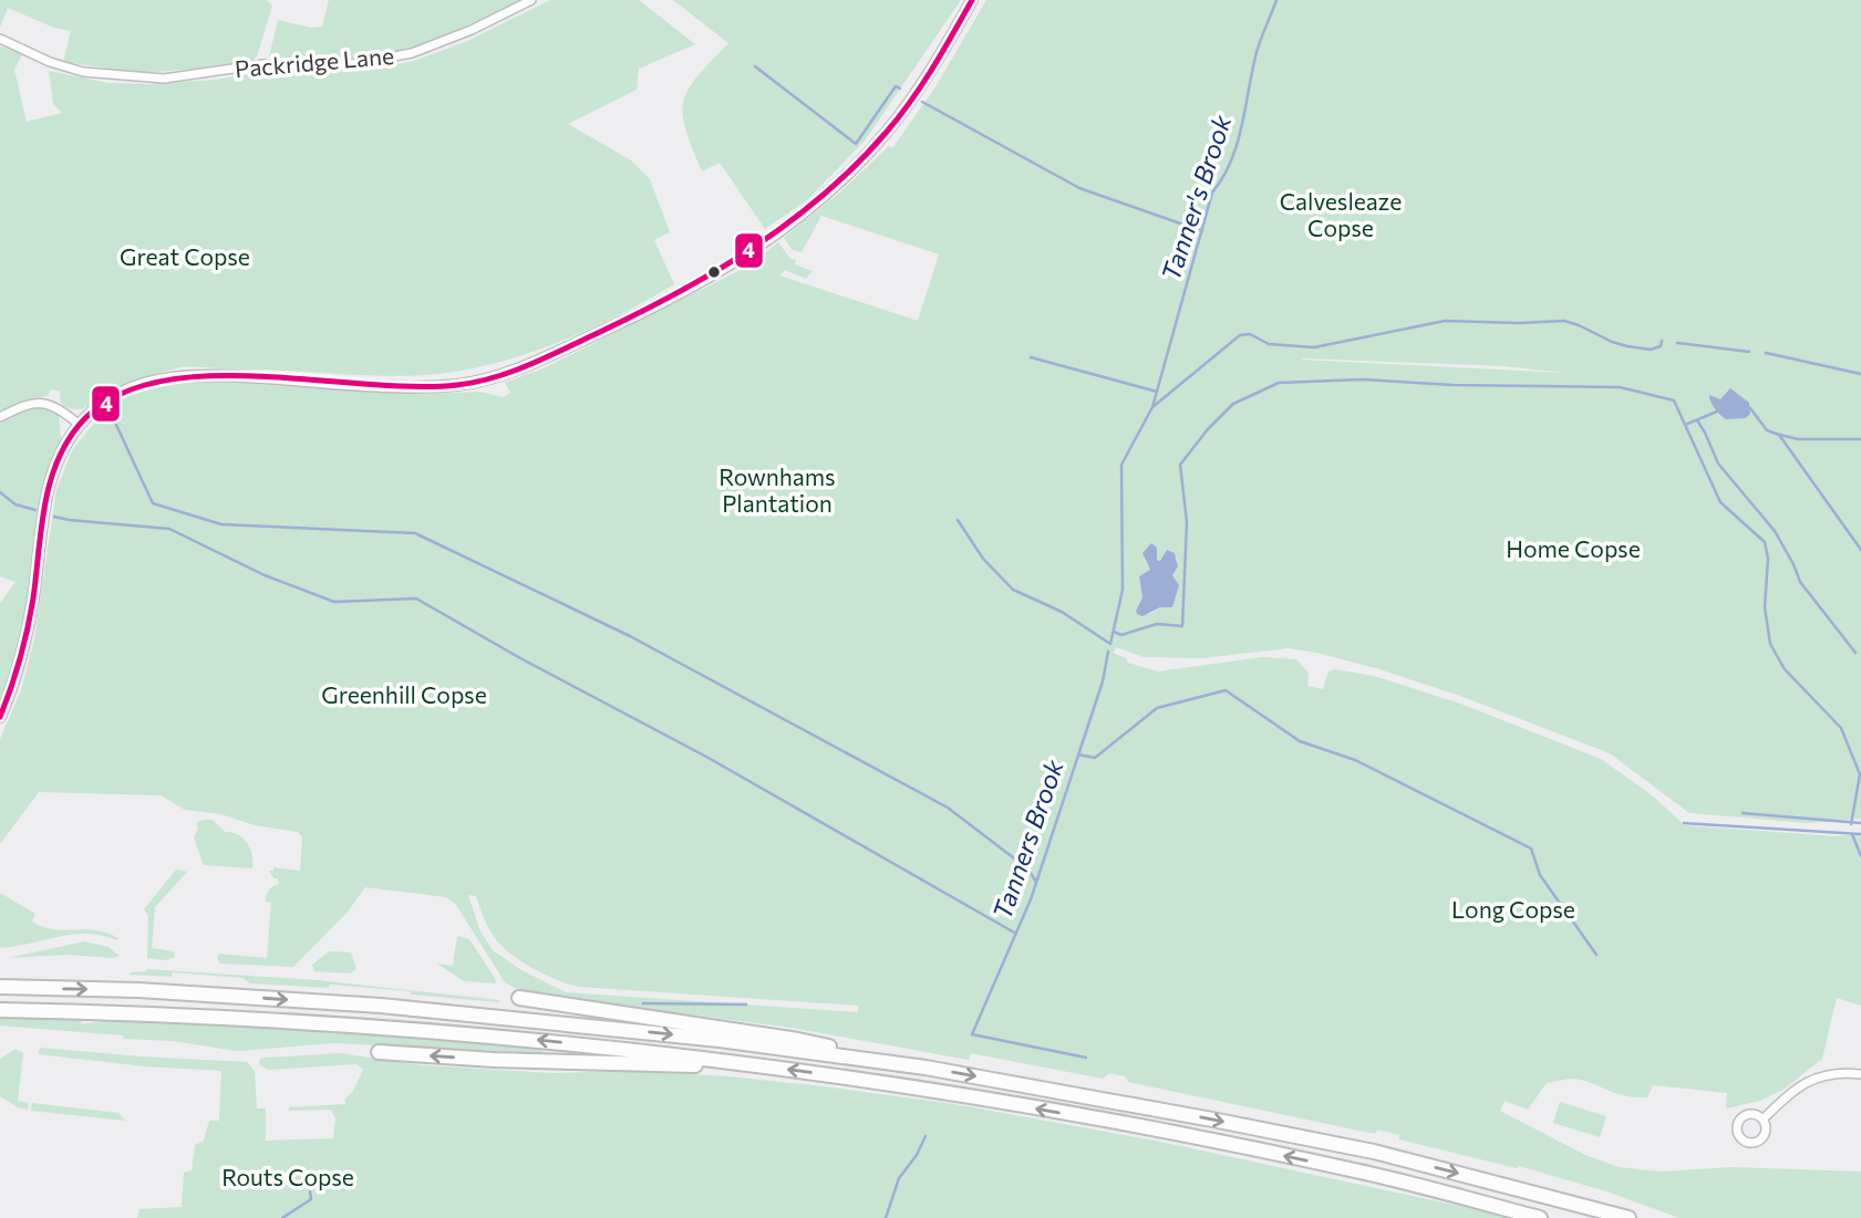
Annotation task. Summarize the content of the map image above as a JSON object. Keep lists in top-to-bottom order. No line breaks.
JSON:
{"streets":{"street":["Packridge Lane"]},"water":["Tanner's Brook","Tanners Brook"],"parks":["Calvesleaze Copse","Great Copse","Rownhams Plantation","Home Copse","Greenhill Copse","Long Copse","Routs Copse"],"lines":["transit line 4"]}
